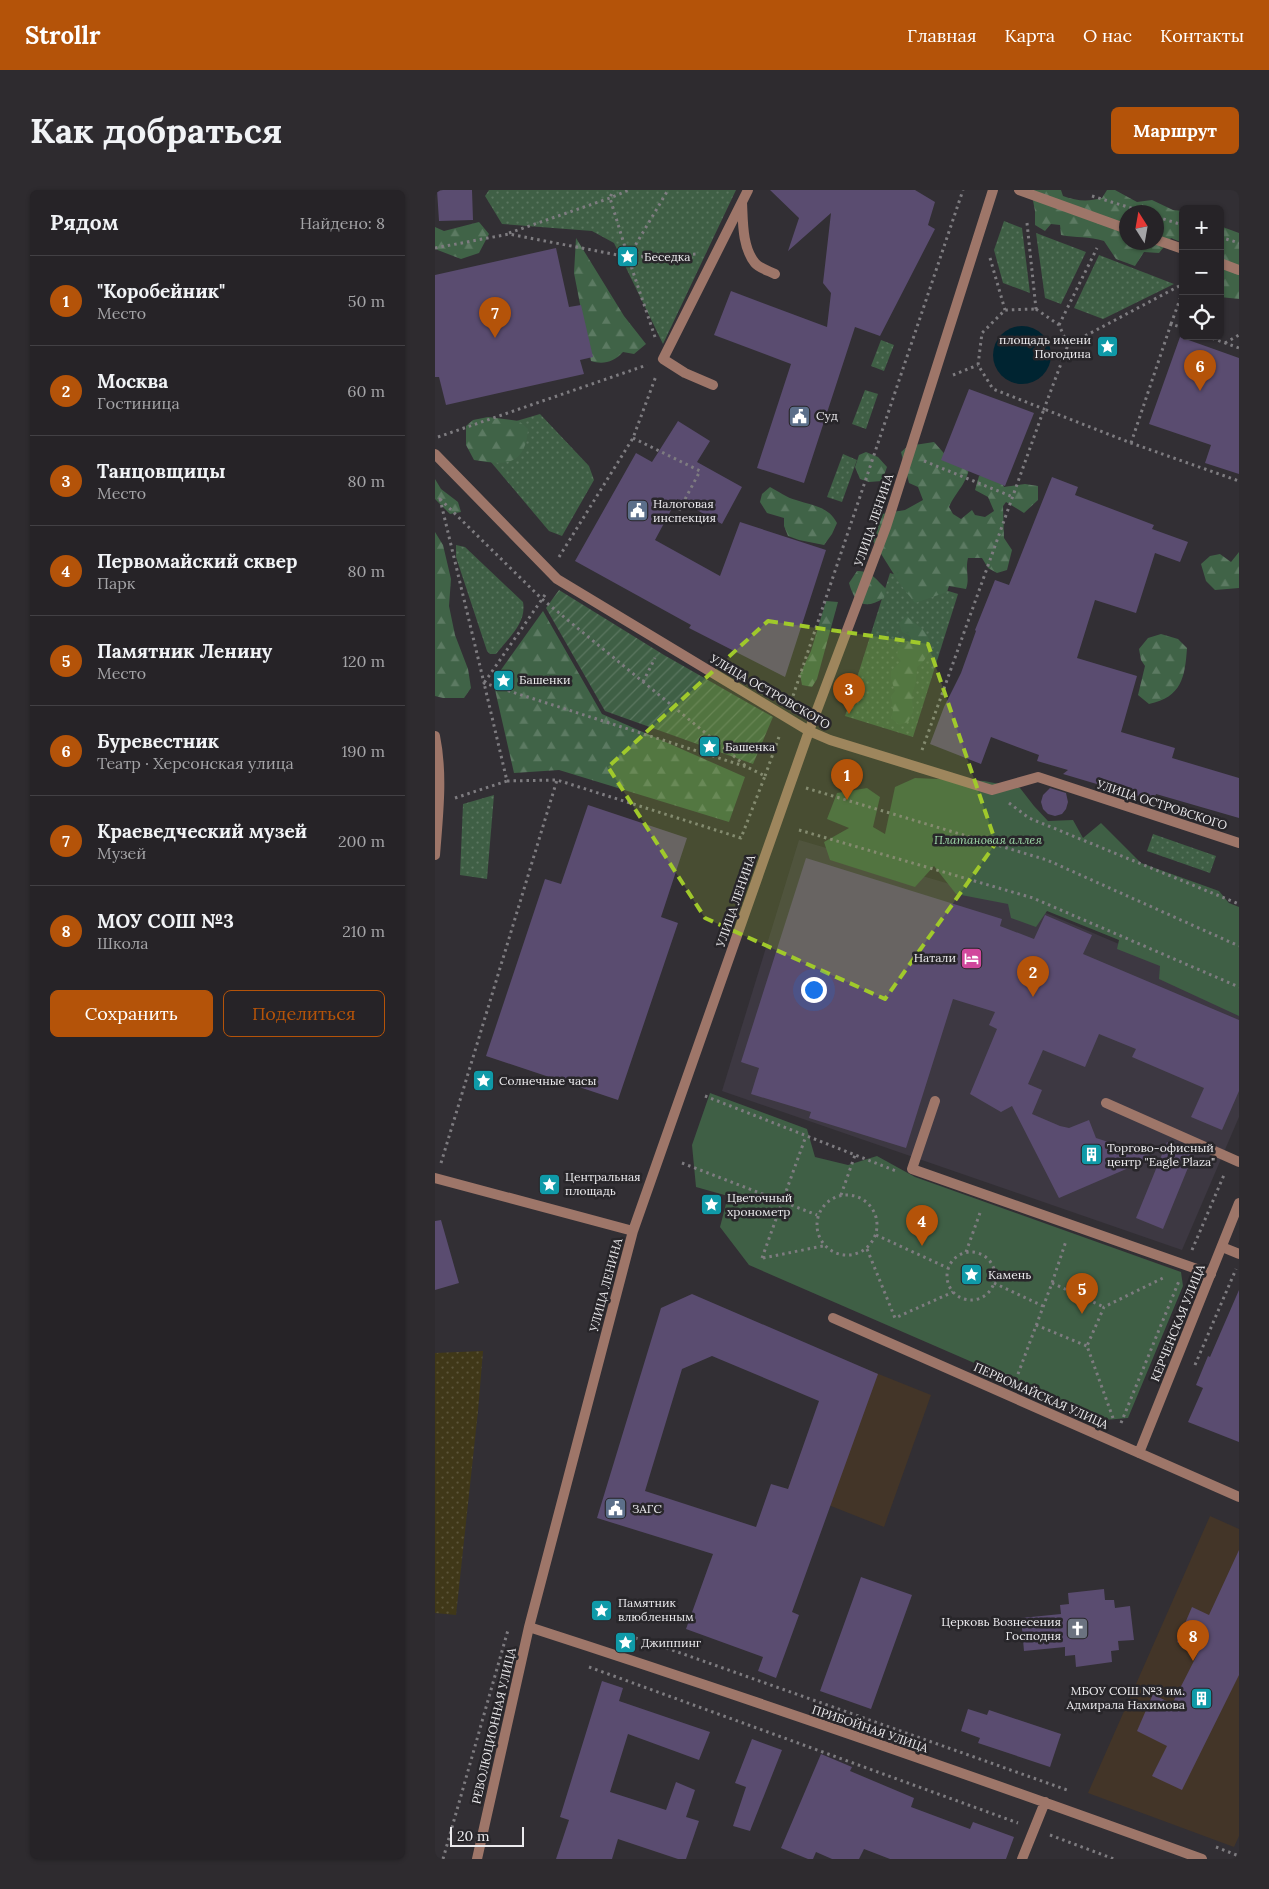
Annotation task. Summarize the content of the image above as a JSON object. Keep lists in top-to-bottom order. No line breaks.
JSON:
{"streets":{"street":["УЛИЦА ЛЕНИНА","УЛИЦА ОСТРОВСКОГО","КЕРЧЕНСКАЯ УЛИЦА","ПЕРВОМАЙСКАЯ УЛИЦА","РЕВОЛЮЦИОННАЯ УЛИЦА","ПРИБОЙНАЯ УЛИЦА"]},"crossings":[["УЛИЦА ЛЕНИНА","УЛИЦА ОСТРОВСКОГО"],["УЛИЦА ЛЕНИНА","РЕВОЛЮЦИОННАЯ УЛИЦА"],["УЛИЦА ЛЕНИНА","ПРИБОЙНАЯ УЛИЦА"],["КЕРЧЕНСКАЯ УЛИЦА","ПЕРВОМАЙСКАЯ УЛИЦА"],["РЕВОЛЮЦИОННАЯ УЛИЦА","ПРИБОЙНАЯ УЛИЦА"]],"parks":["Платановая аллея"],"places":{"place":["Беседка","площадь имени Погодина","Башенки","Башенка","Солнечные часы","Центральная площадь","Цветочный хронометр","Камень","Памятник влюбленным","Джиппинг"],"public building":["Суд","Налоговая инспекция","ЗАГС"],"hotel":["Натали"],"building":["Торгово-офисный центр \"Eagle Plaza\"","МБОУ СОШ №3 им. Адмирала Нахимова"],"church":["Церковь Вознесения Господня"]},"scale_bar":"20 m","north":"top","page":{"header":"Strollr","nav":["Главная","Карта","О нас","Контакты"],"buttons":["Маршрут",["Сохранить","Поделиться"]],"title":"Как добраться","heading":["Рядом","Найдено: 8"],"map_buttons":["+","−"],"list":[{"mark":"1","name":"\"Коробейник\"","note":"Место","value":"50 m"},{"mark":"2","name":"Москва","note":"Гостиница","value":"60 m"},{"mark":"3","name":"Танцовщицы","note":"Место","value":"80 m"},{"mark":"4","name":"Первомайский сквер","note":"Парк","value":"80 m"},{"mark":"5","name":"Памятник Ленину","note":"Место","value":"120 m"},{"mark":"6","name":"Буревестник","note":"Театр · Херсонская улица","value":"190 m"},{"mark":"7","name":"Краеведческий музей","note":"Музей","value":"200 m"},{"mark":"8","name":"МОУ СОШ №3","note":"Школа","value":"210 m"}],"pins":["7","6","3","1","2","4","5","8"],"scale":"20 m"}}
